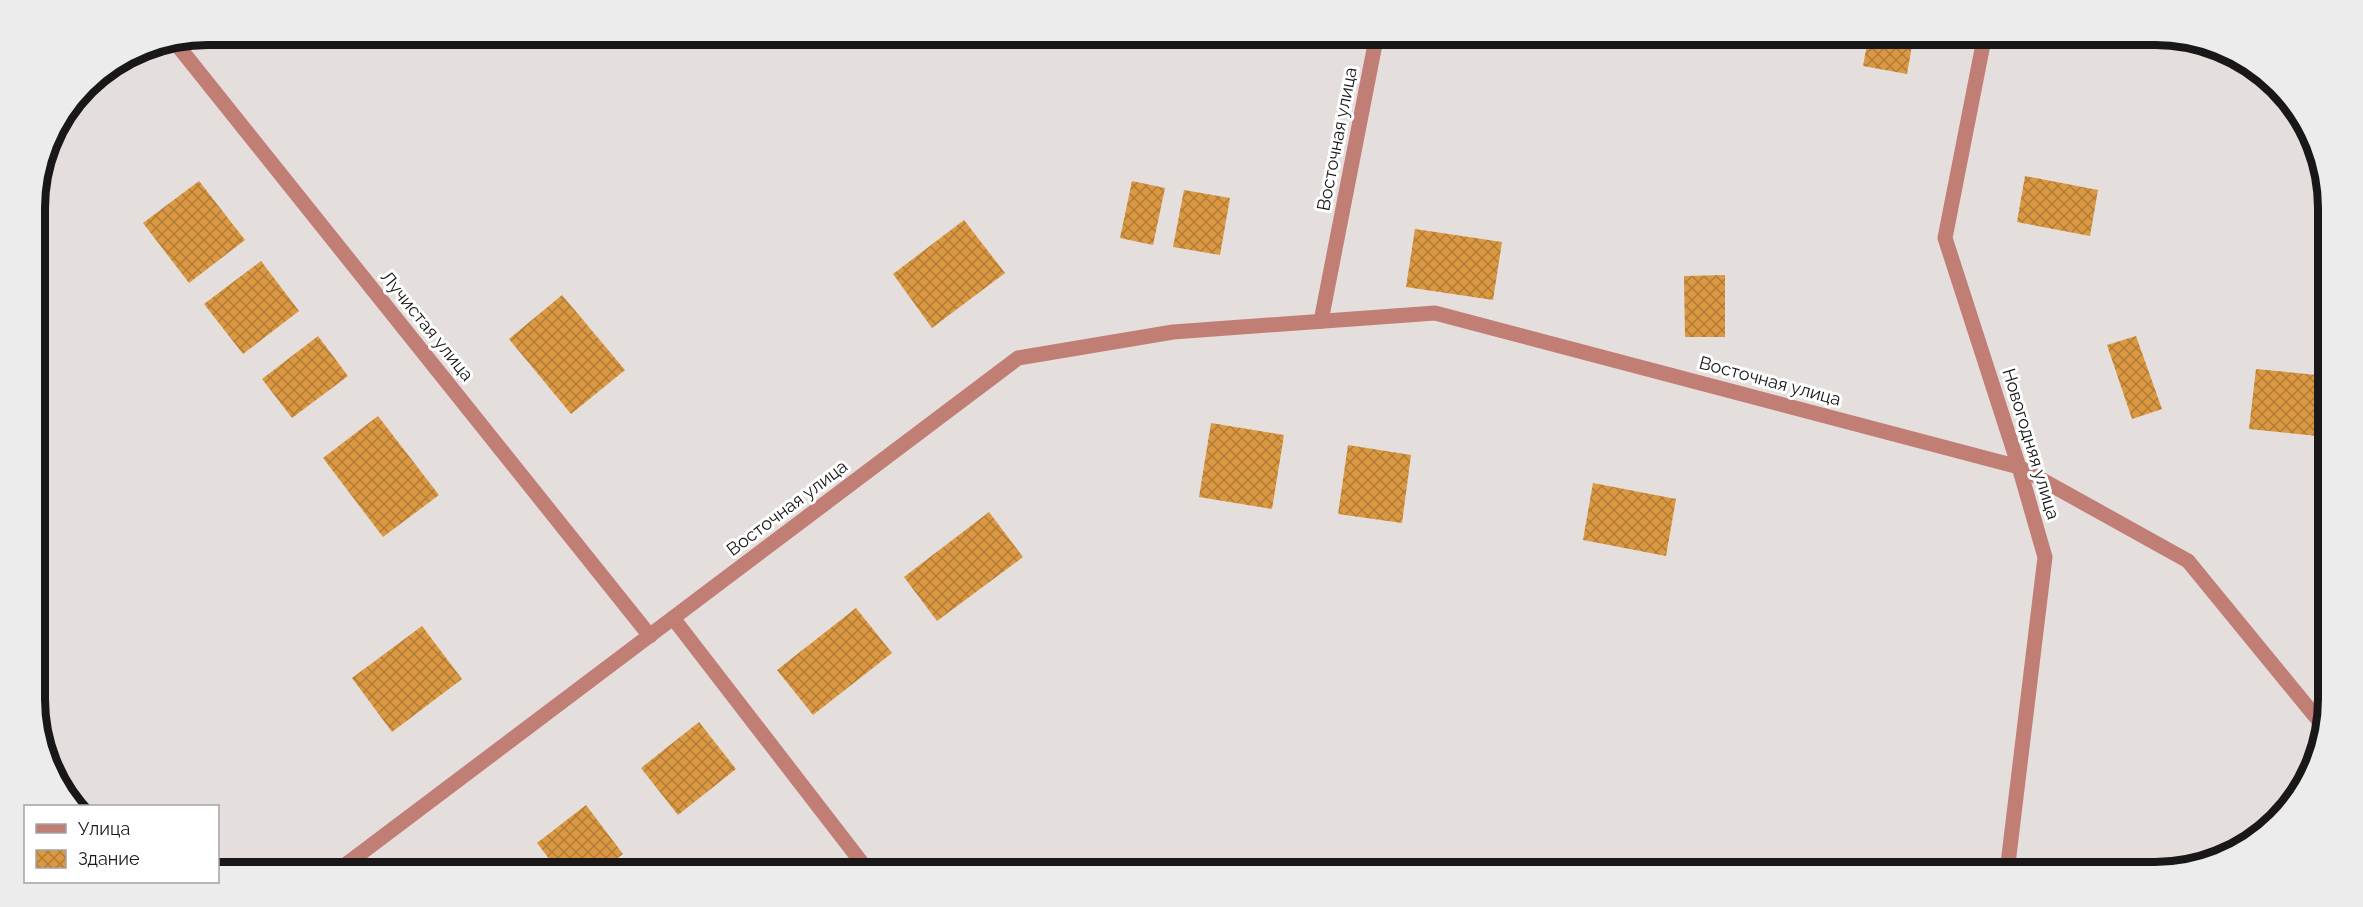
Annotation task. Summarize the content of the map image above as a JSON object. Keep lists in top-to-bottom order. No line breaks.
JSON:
{"streets":{"street":["Восточная улица","Лучистая улица","Новогодняя улица"]},"crossings":[["Восточная улица","Лучистая улица"],["Восточная улица","Новогодняя улица"]],"legend":["Улица","Здание"]}
